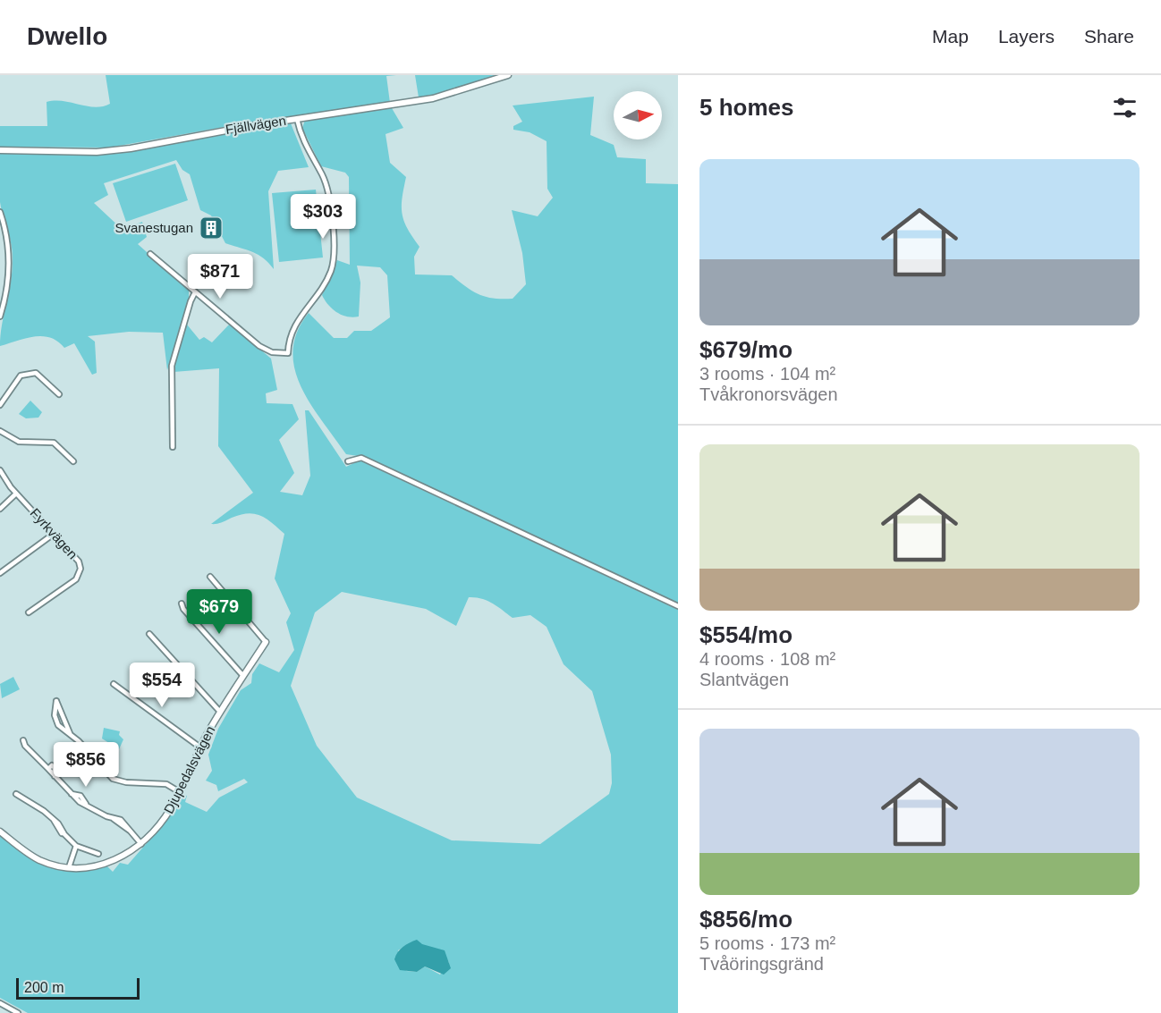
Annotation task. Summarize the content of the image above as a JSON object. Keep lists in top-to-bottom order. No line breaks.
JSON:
{"streets":{"street":["Fjällvägen","Fyrkvägen","Djupedalsvägen"]},"places":{"building":["Svanestugan"]},"scale_bar":"200 m","north":"right","page":{"header":"Dwello","nav":["Map","Layers","Share"],"heading":"5 homes","list":[{"name":"$679/mo","note":"3 rooms · 104 m² · Tvåkronorsvägen"},{"name":"$554/mo","note":"4 rooms · 108 m² · Slantvägen"},{"name":"$856/mo","note":"5 rooms · 173 m² · Tvåöringsgränd"}],"price":["$303","$871","$679","$554","$856"],"scale":"200 m"}}
